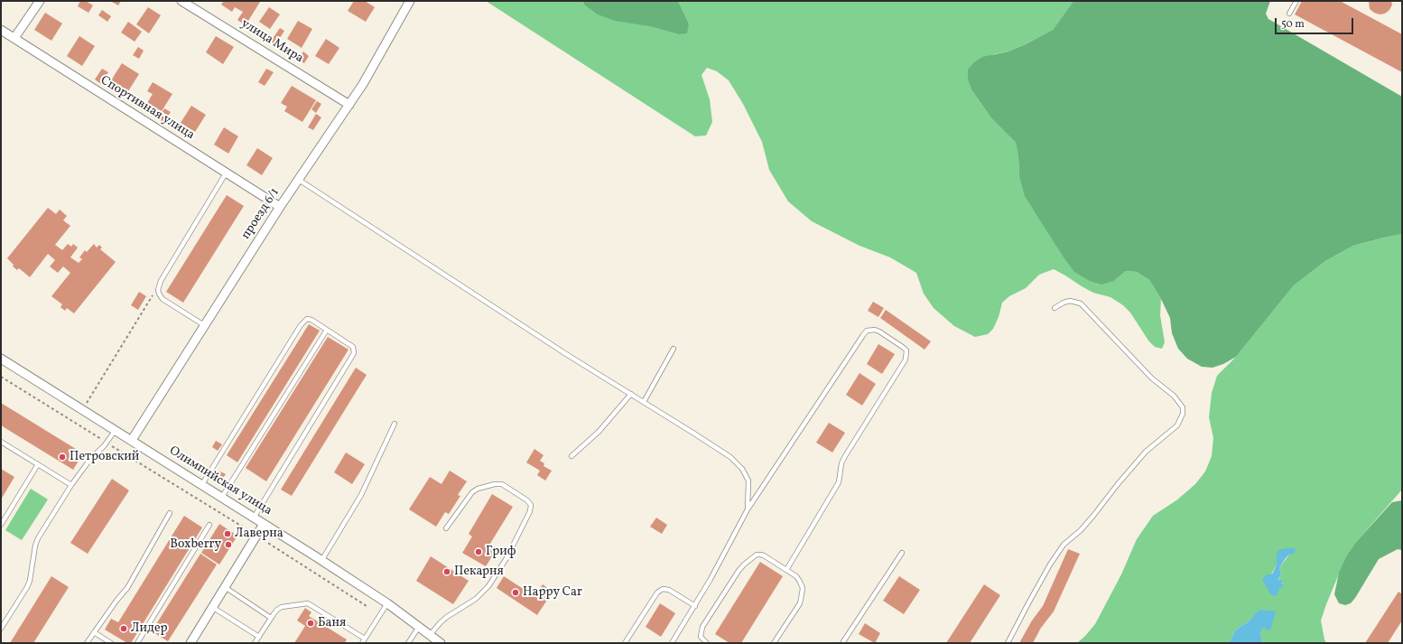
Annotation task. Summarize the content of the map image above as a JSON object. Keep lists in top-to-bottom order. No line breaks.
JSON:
{"streets":{"street":["улица Мира","Спортивная улица","проезд 6/1","Олимпийская улица"]},"crossings":[["улица Мира","проезд 6/1"],["Спортивная улица","проезд 6/1"],["проезд 6/1","Олимпийская улица"]],"places":["Петровский","Лаверна","Boxberry","Гриф","Пекарня","Happy Car","Баня","Лидер"],"scale_bar":"50 m"}
